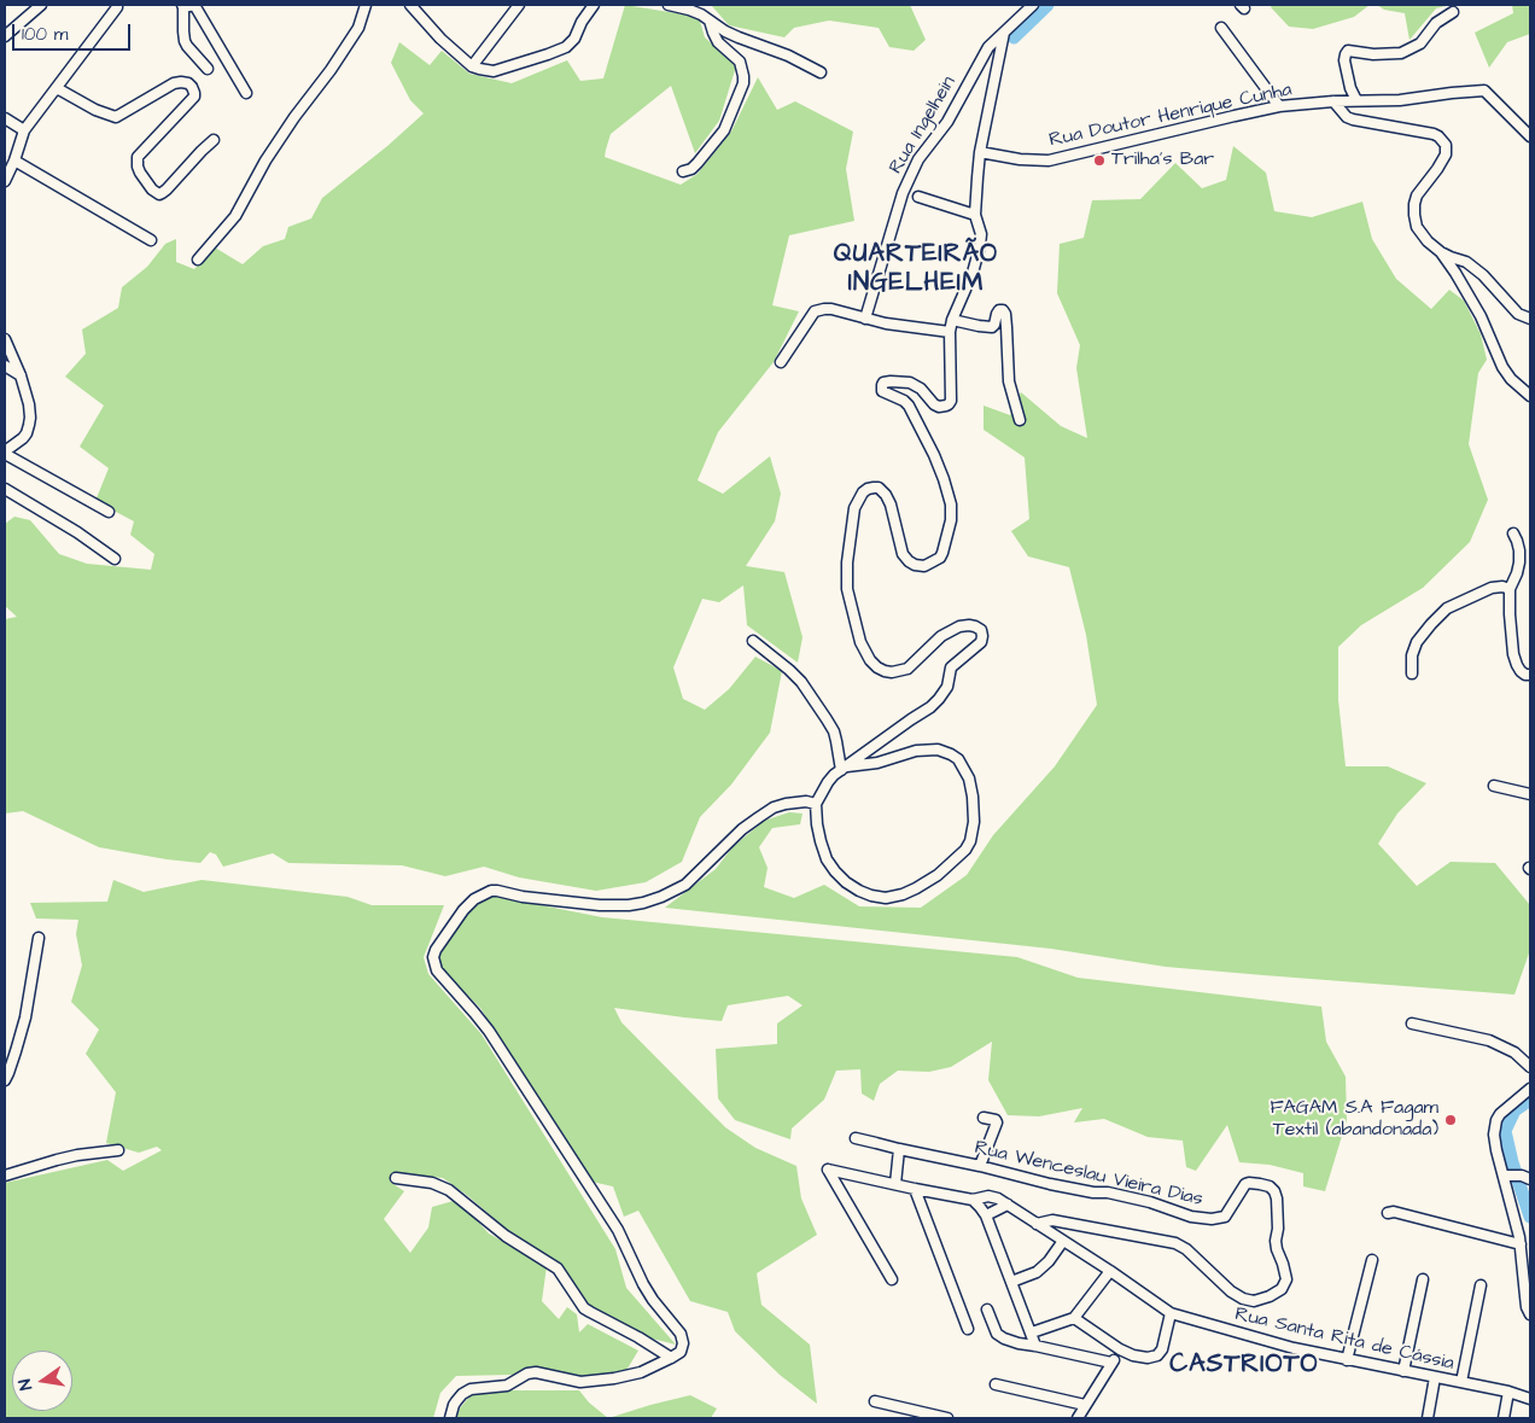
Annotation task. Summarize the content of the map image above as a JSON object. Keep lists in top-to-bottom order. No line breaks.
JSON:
{"streets":{"street":["Rua Doutor Henrique Cunha","Rua Ingelhein","Rua Wenceslau Vieira Dias","Rua Santa Rita de Cássia"]},"crossings":[["Rua Wenceslau Vieira Dias","Rua Santa Rita de Cássia"]],"districts":["QUARTEIRÃO INGELHEIM","CASTRIOTO"],"places":["Trilha's Bar","FAGAM S.A Fagam Textil (abandonada)"],"scale_bar":"100 m","north":"left"}
